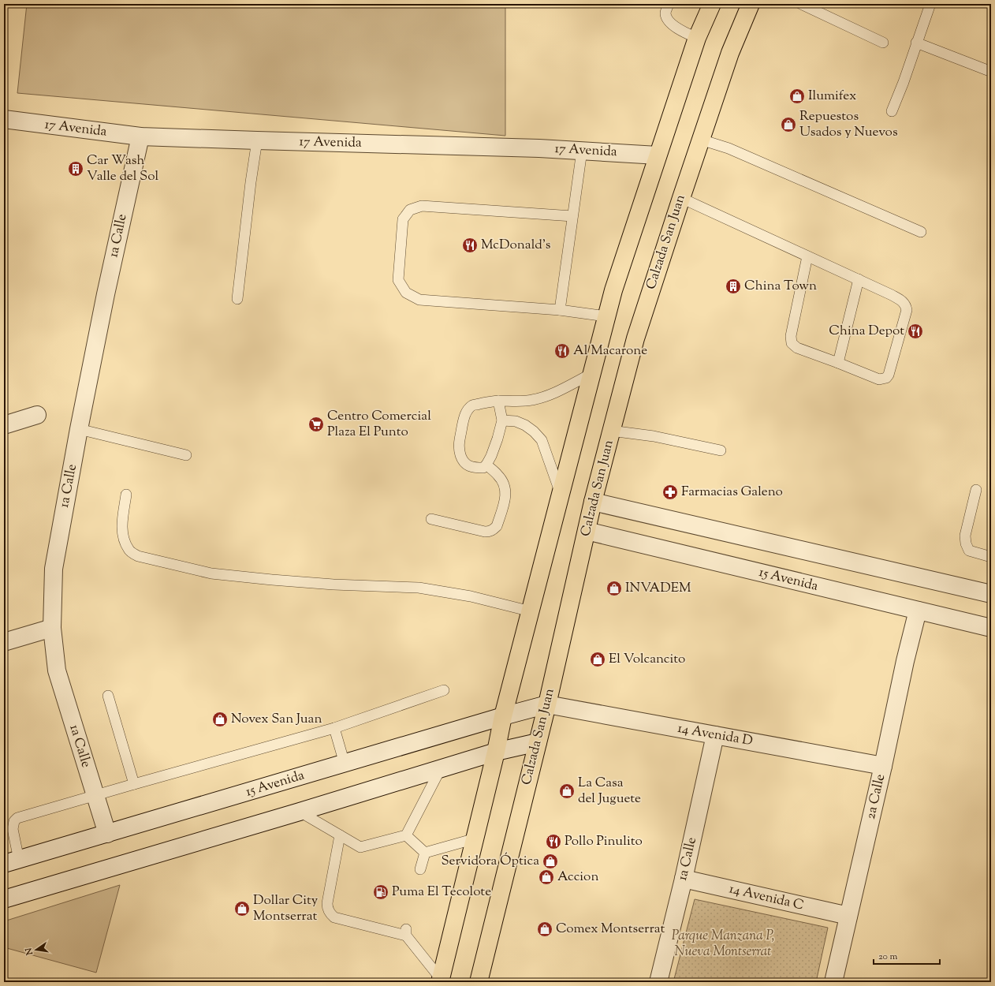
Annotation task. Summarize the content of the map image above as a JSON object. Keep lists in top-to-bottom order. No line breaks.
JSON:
{"streets":{"main road":["Calzada San Juan"],"street":["17 Avenida","1a Calle","15 Avenida","14 Avenida D","2a Calle","14 Avenida C"]},"crossings":[["17 Avenida","1a Calle"],["1a Calle","15 Avenida"],["1a Calle","14 Avenida D"],["1a Calle","14 Avenida C"],["Calzada San Juan","15 Avenida"],["Calzada San Juan","14 Avenida D"],["15 Avenida","14 Avenida D"],["15 Avenida","2a Calle"],["14 Avenida D","2a Calle"],["2a Calle","14 Avenida C"]],"parks":["Parque Manzana P, Nueva Montserrat"],"places":{"shop":["Ilumifex","Repuestos Usados y Nuevos","INVADEM","El Volcancito","Novex San Juan","La Casa del Juguete","Servidora Óptica","Accion","Dollar City Montserrat","Comex Montserrat"],"building":["Car Wash Valle del Sol","China Town"],"restaurant":["McDonald's","China Depot","Al Macarone","Pollo Pinulito"],"supermarket":["Centro Comercial Plaza El Punto"],"pharmacy":["Farmacias Galeno"],"fuel station":["Puma El Tecolote"]},"scale_bar":"20 m","north":"left"}
